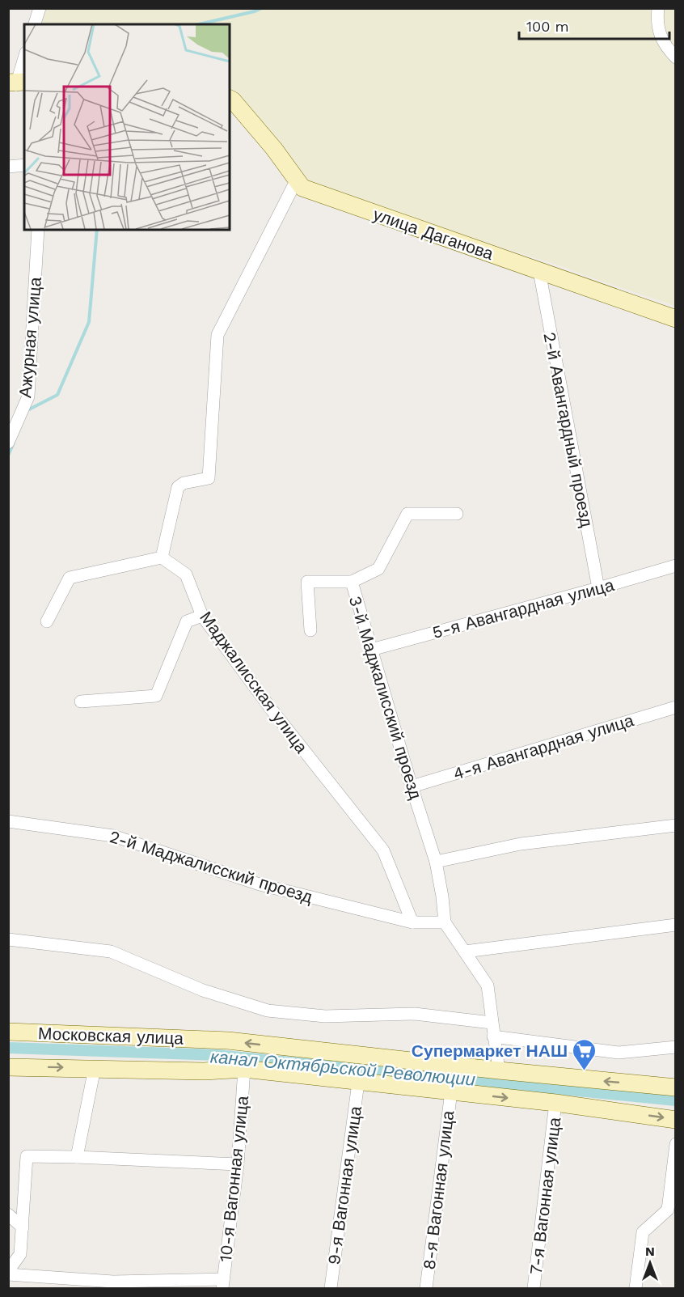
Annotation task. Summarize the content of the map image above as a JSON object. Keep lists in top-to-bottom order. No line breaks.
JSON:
{"streets":{"main road":["улица Даганова","Московская улица"],"street":["Ажурная улица","2-й Авангардный проезд","5-я Авангардная улица","Маджалисская улица","3-й Маджалисский проезд","4-я Авангардная улица","2-й Маджалисский проезд","10-я Вагонная улица","9-я Вагонная улица","8-я Вагонная улица","7-я Вагонная улица"]},"crossings":[["улица Даганова","2-й Авангардный проезд"],["2-й Авангардный проезд","5-я Авангардная улица"],["5-я Авангардная улица","3-й Маджалисский проезд"],["Маджалисская улица","2-й Маджалисский проезд"],["3-й Маджалисский проезд","4-я Авангардная улица"],["3-й Маджалисский проезд","2-й Маджалисский проезд"]],"water":["канал Октябрьской Революции"],"places":{"supermarket":["Супермаркет НАШ"]},"scale_bar":"100 m","north":"top"}
